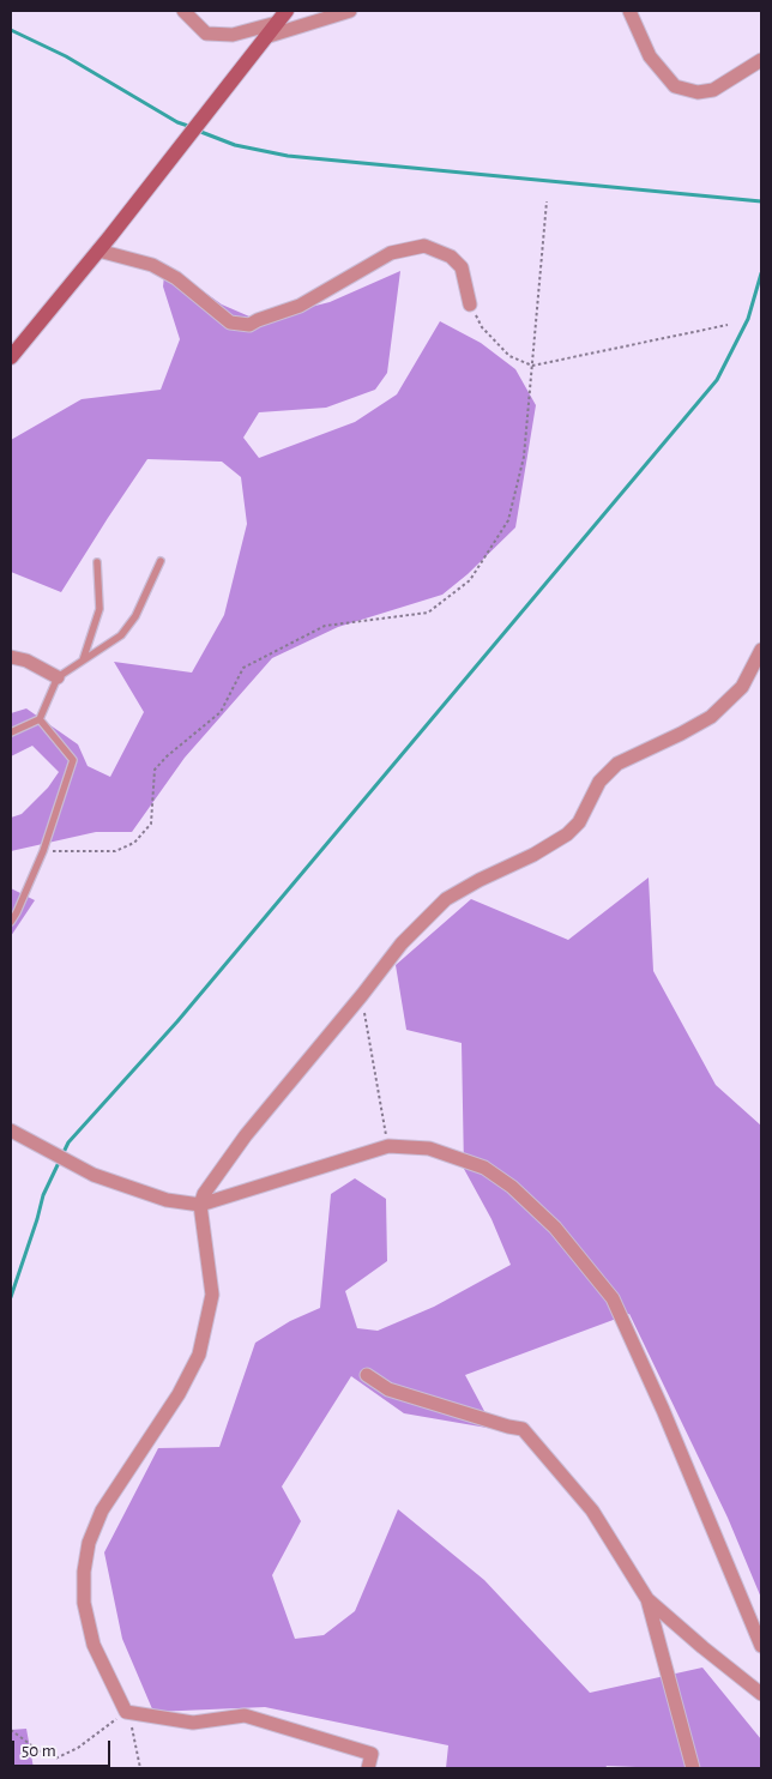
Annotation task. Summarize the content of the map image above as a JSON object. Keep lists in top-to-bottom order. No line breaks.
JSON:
{"scale_bar":"50 m"}
